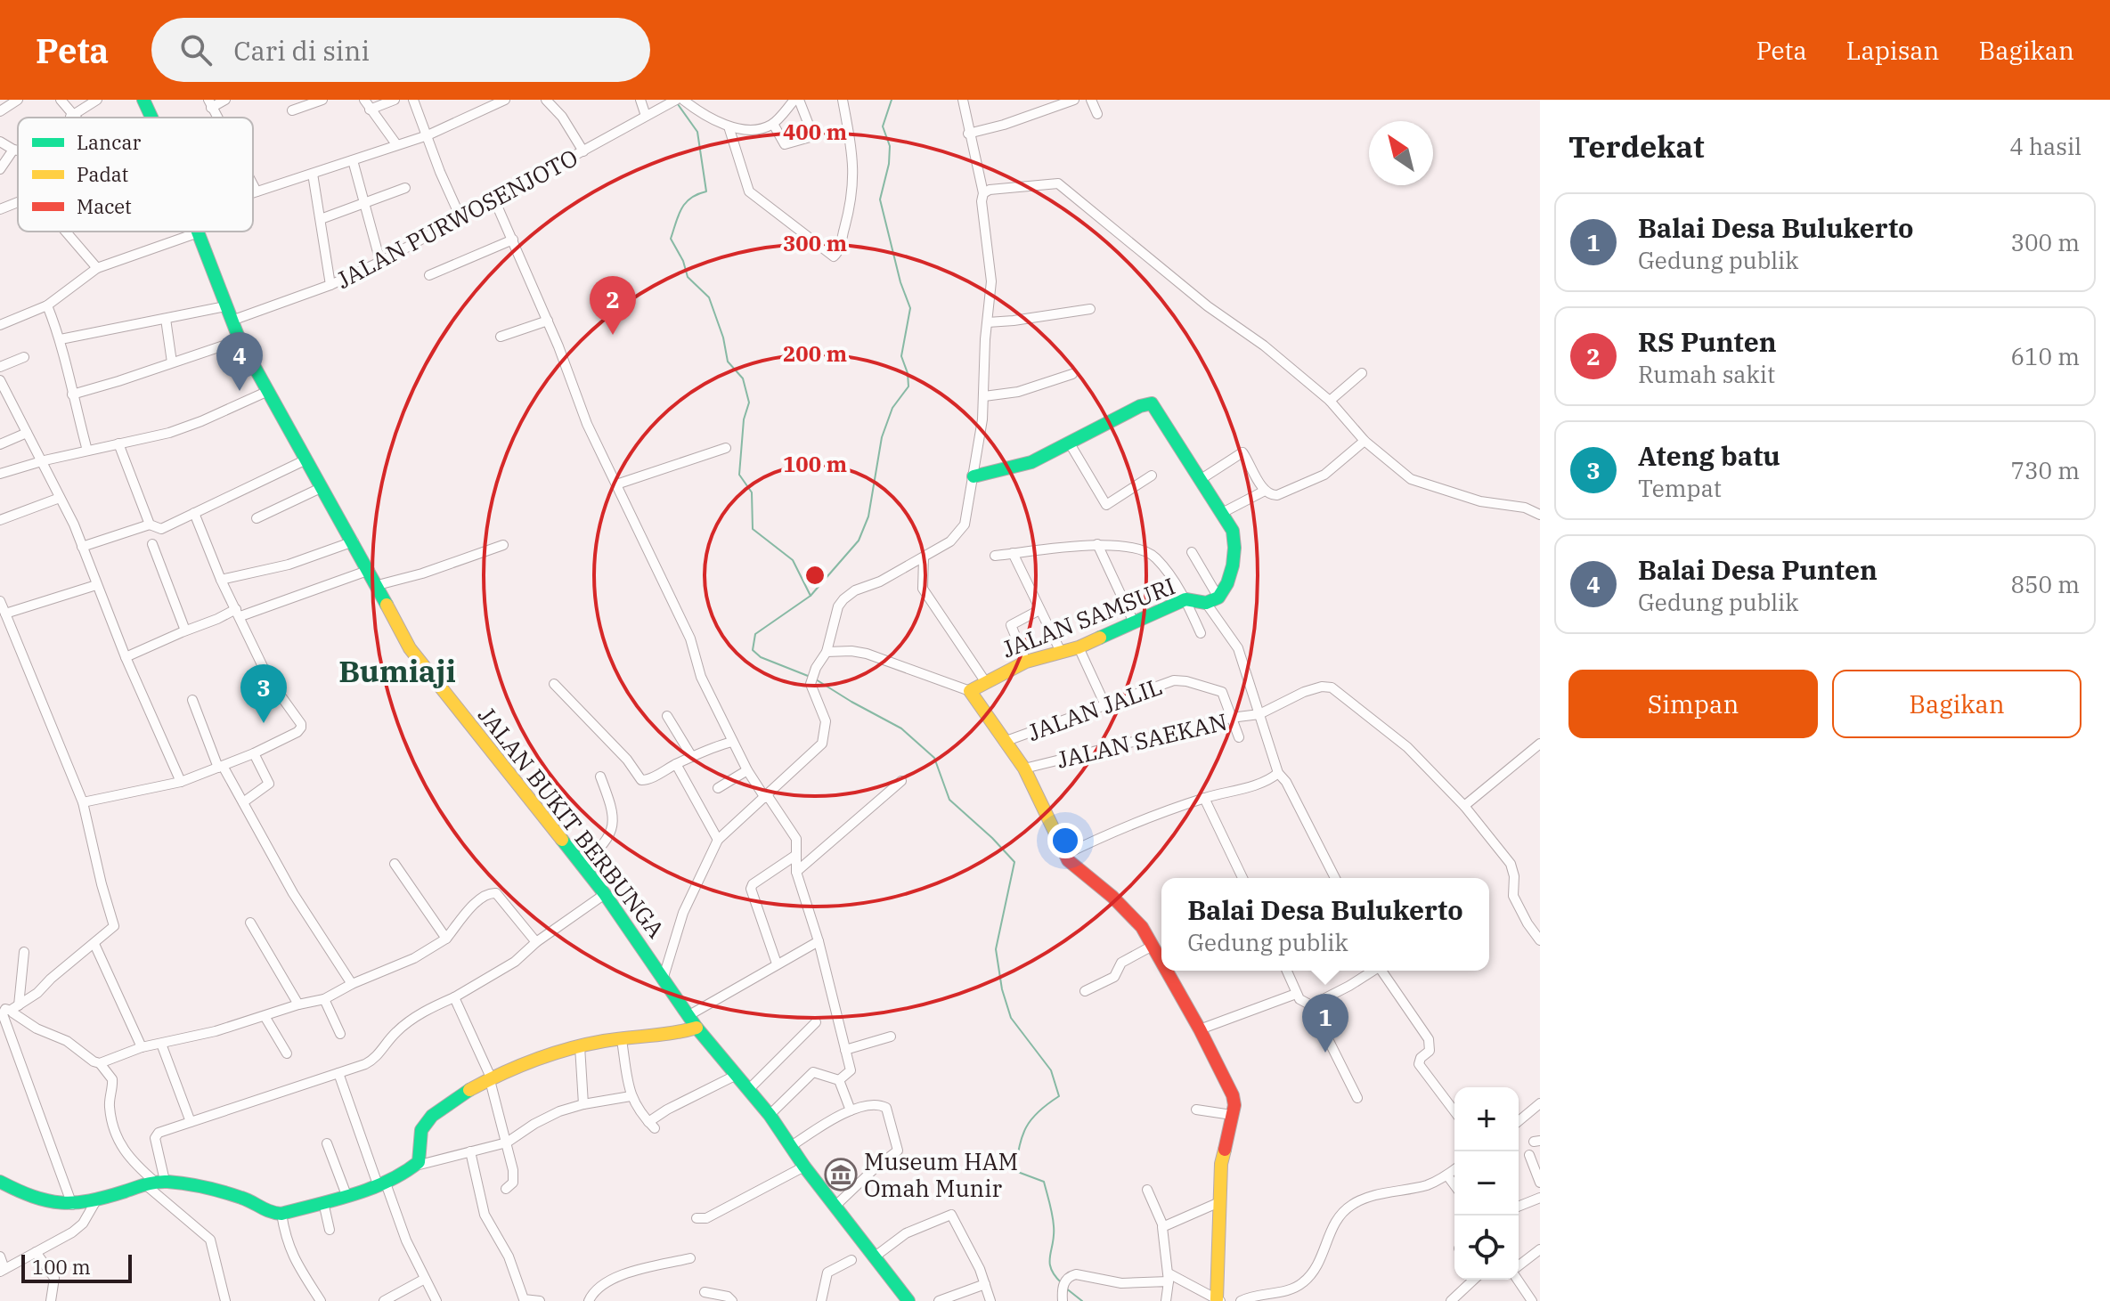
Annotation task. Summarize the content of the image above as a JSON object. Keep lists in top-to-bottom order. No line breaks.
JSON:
{"streets":{"street":["JALAN PURWOSENJOTO","JALAN SAMSURI","JALAN JALIL","JALAN SAEKAN","JALAN BUKIT BERBUNGA"]},"crossings":[["JALAN PURWOSENJOTO","JALAN BUKIT BERBUNGA"],["JALAN JALIL","JALAN SAEKAN"]],"districts":["Bumiaji"],"places":{"museum":["Museum HAM Omah Munir"]},"legend":["Lancar","Padat","Macet"],"scale_bar":"100 m","north":"top left","page":{"header":"Peta","search":"Cari di sini","nav":["Peta","Lapisan","Bagikan"],"heading":["Terdekat","4 hasil"],"list":[{"mark":"1","name":"Balai Desa Bulukerto","note":"Gedung publik","value":"300 m"},{"mark":"2","name":"RS Punten","note":"Rumah sakit","value":"610 m"},{"mark":"3","name":"Ateng batu","note":"Tempat","value":"730 m"},{"mark":"4","name":"Balai Desa Punten","note":"Gedung publik","value":"850 m"}],"pins":["2","4","3","1"],"buttons":["Simpan","Bagikan"],"popup":["Balai Desa Bulukerto","Gedung publik"],"map_buttons":["+","−"],"scale":"100 m"},"rings":["400 m","300 m","200 m","100 m"]}
